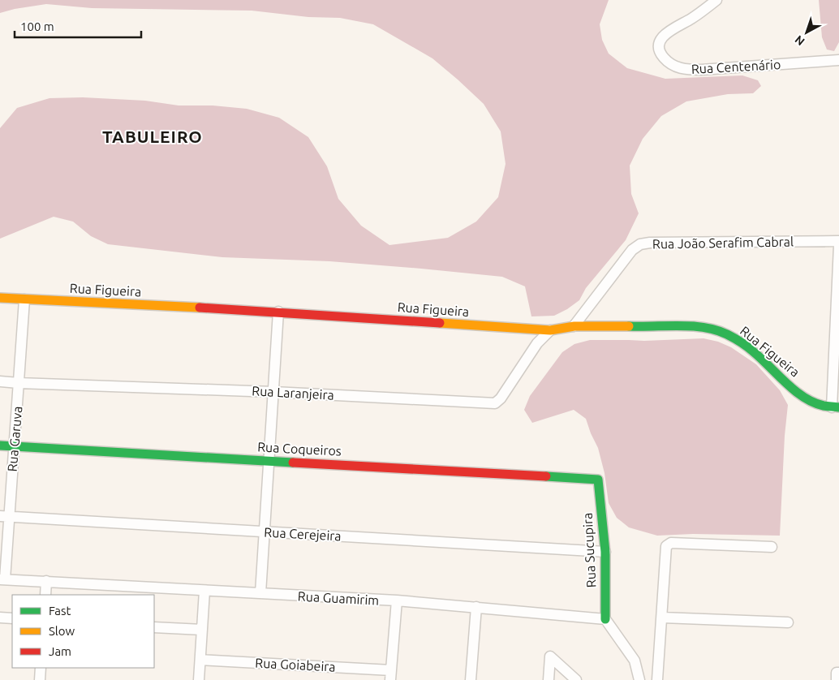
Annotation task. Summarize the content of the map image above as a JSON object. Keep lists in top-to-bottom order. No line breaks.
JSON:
{"streets":{"street":["Rua Centenário","Rua João Serafim Cabral","Rua Figueira","Rua Laranjeira","Rua Garuva","Rua Coqueiros","Rua Cerejeira","Rua Sucupira","Rua Guamirim","Rua Goiabeira"]},"crossings":[["Rua João Serafim Cabral","Rua Figueira"],["Rua Figueira","Rua Laranjeira"],["Rua Figueira","Rua Garuva"],["Rua Laranjeira","Rua Garuva"],["Rua Garuva","Rua Coqueiros"],["Rua Garuva","Rua Cerejeira"],["Rua Garuva","Rua Guamirim"],["Rua Coqueiros","Rua Sucupira"],["Rua Cerejeira","Rua Sucupira"],["Rua Sucupira","Rua Guamirim"]],"districts":["TABULEIRO"],"legend":["Fast","Slow","Jam"],"scale_bar":"100 m","north":"bottom left"}
